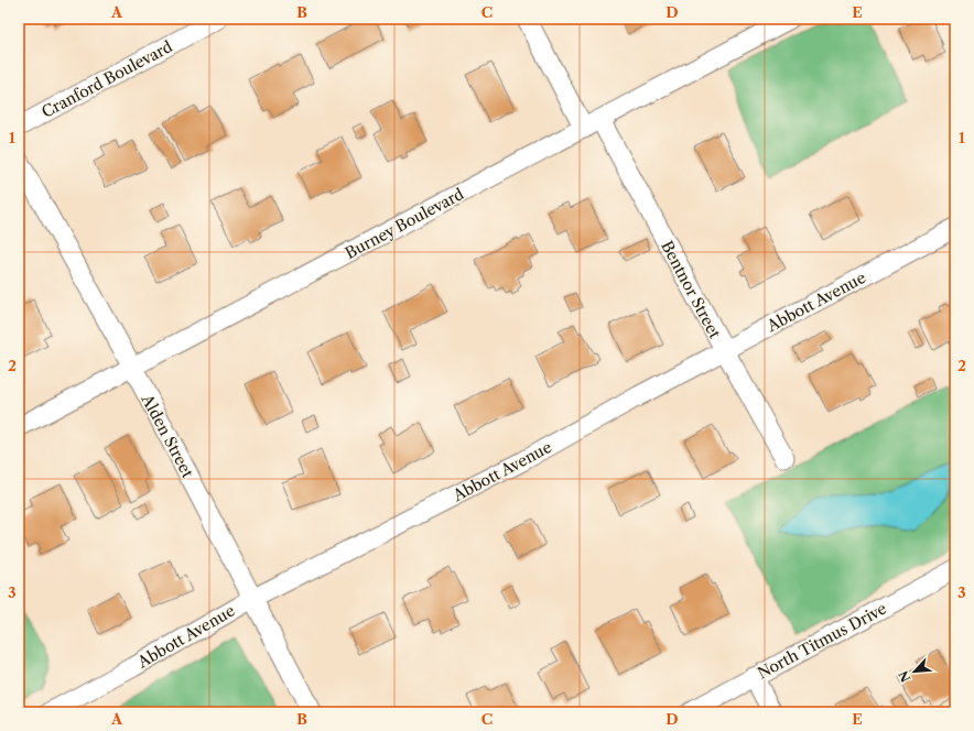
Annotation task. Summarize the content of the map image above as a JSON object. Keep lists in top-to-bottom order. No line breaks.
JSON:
{"streets":{"street":["Cranford Boulevard","Burney Boulevard","Bentnor Street","Abbott Avenue","Alden Street","North Titmus Drive"]},"crossings":[["Burney Boulevard","Bentnor Street"],["Burney Boulevard","Alden Street"],["Bentnor Street","Abbott Avenue"],["Abbott Avenue","Alden Street"]],"north":"bottom left","grid":{"columns":["A","B","C","D","E"],"rows":["1","2","3"]}}
